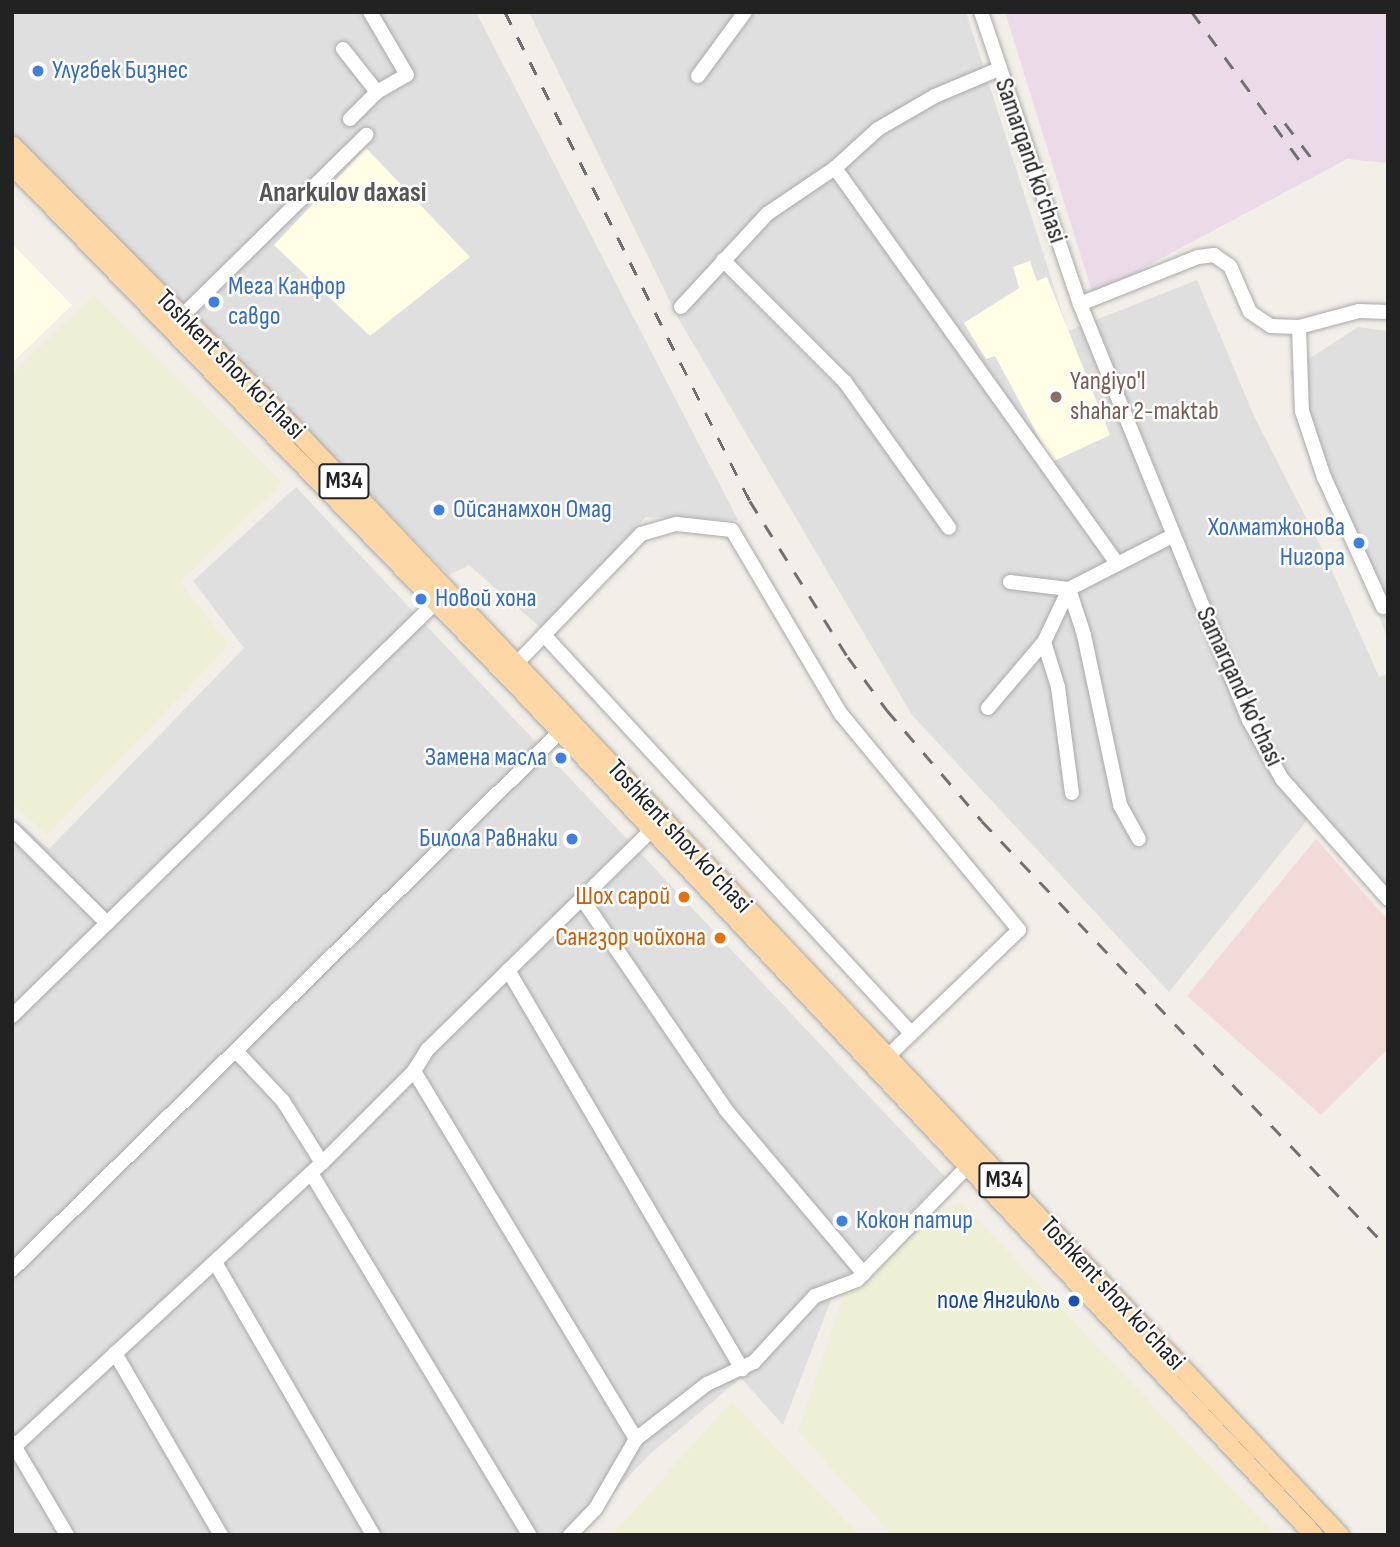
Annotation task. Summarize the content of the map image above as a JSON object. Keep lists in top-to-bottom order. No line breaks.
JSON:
{"streets":{"main road":["Toshkent shox ko'chasi","M34"],"street":["Samarqand ko'chasi"]},"districts":["Anarkulov daxasi"],"places":["Улугбек Бизнес","Мега Канфор савдо","Yangiyo'l shahar 2-maktab","Ойсанамхон Омад","Холматжонова Нигора","Новой хона","Замена масла","Билола Равнаки","Шох сарой","Сангзор чойхона","Кокон патир","поле Янгиюль"]}
